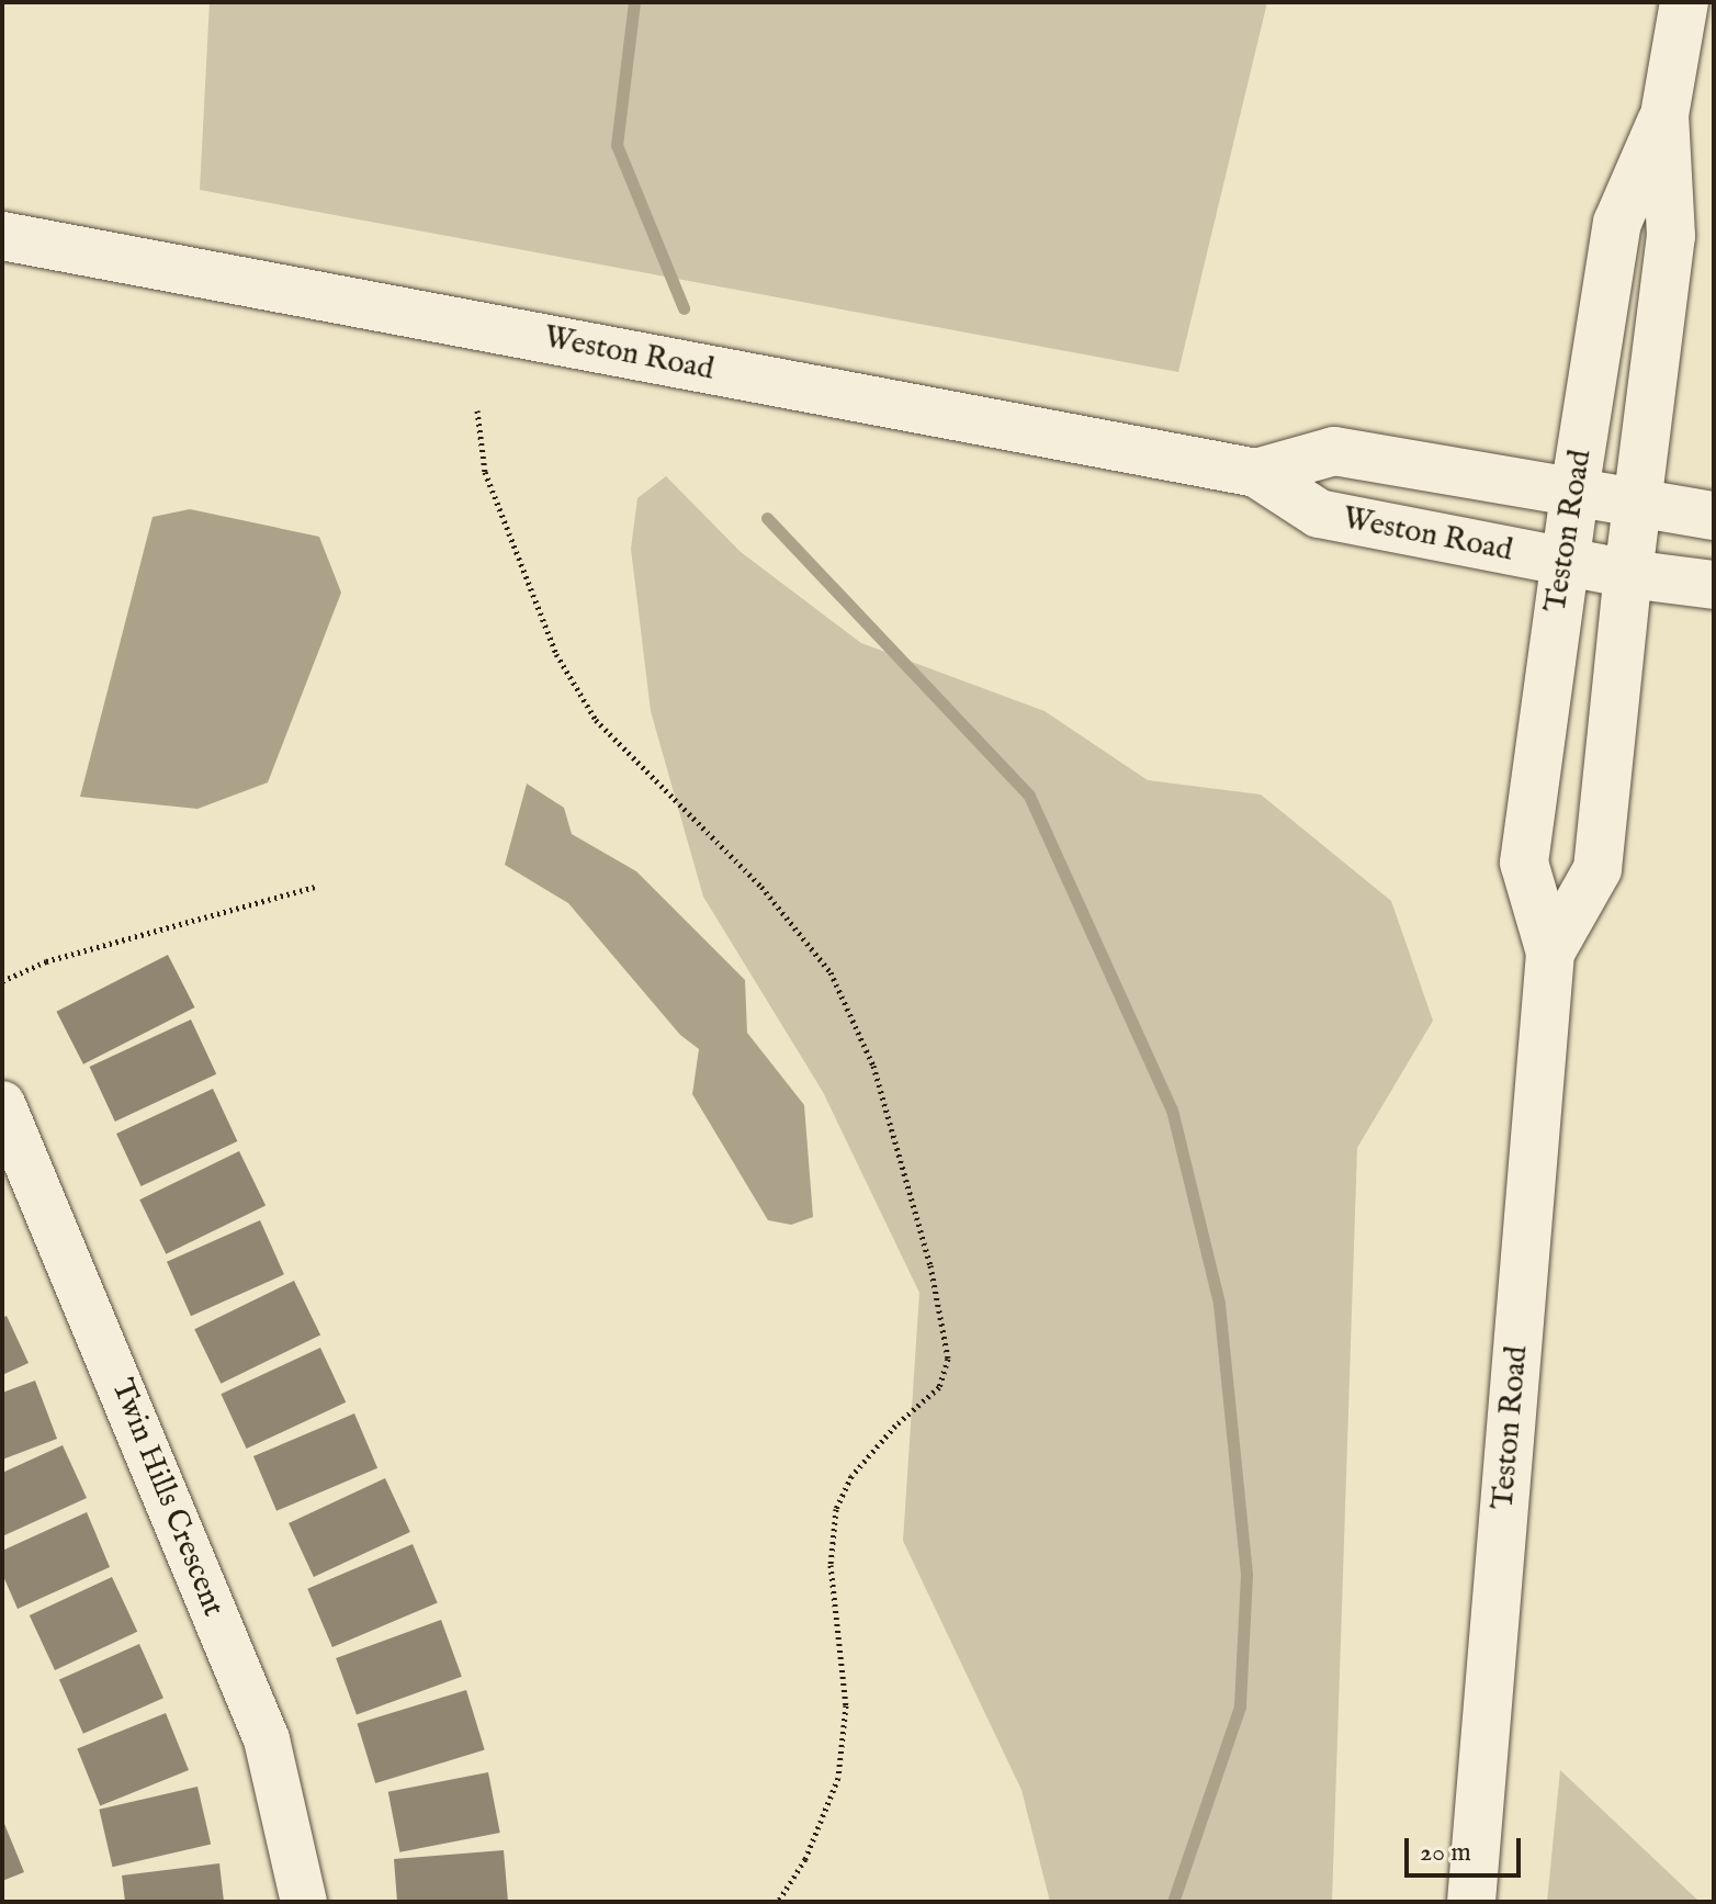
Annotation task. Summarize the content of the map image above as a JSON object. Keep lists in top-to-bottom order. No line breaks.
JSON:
{"streets":{"main road":["Weston Road","Teston Road"],"street":["Twin Hills Crescent"]},"crossings":[["Weston Road","Teston Road"]],"scale_bar":"20 m"}
